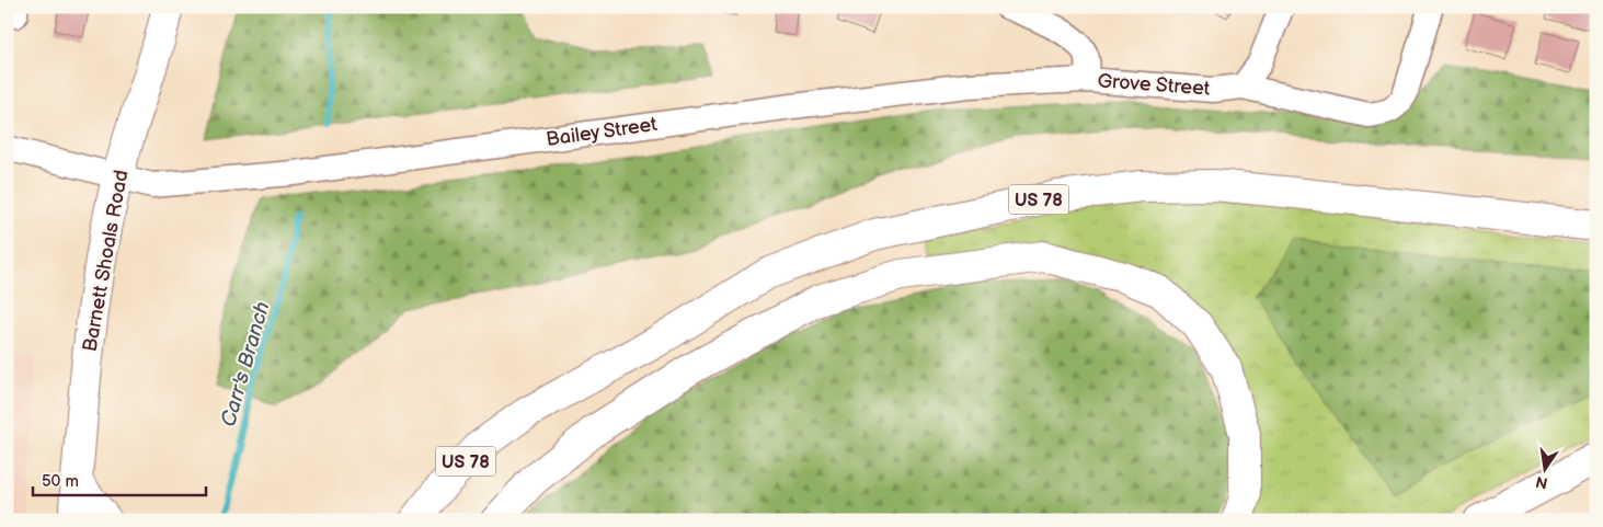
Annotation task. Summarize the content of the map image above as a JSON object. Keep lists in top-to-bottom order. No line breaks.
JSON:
{"streets":{"main road":["US 78","Barnett Shoals Road"],"street":["Grove Street","Bailey Street"]},"crossings":[["Grove Street","Bailey Street"],["Bailey Street","Barnett Shoals Road"]],"water":["Carr's Branch"],"scale_bar":"50 m","north":"bottom"}
